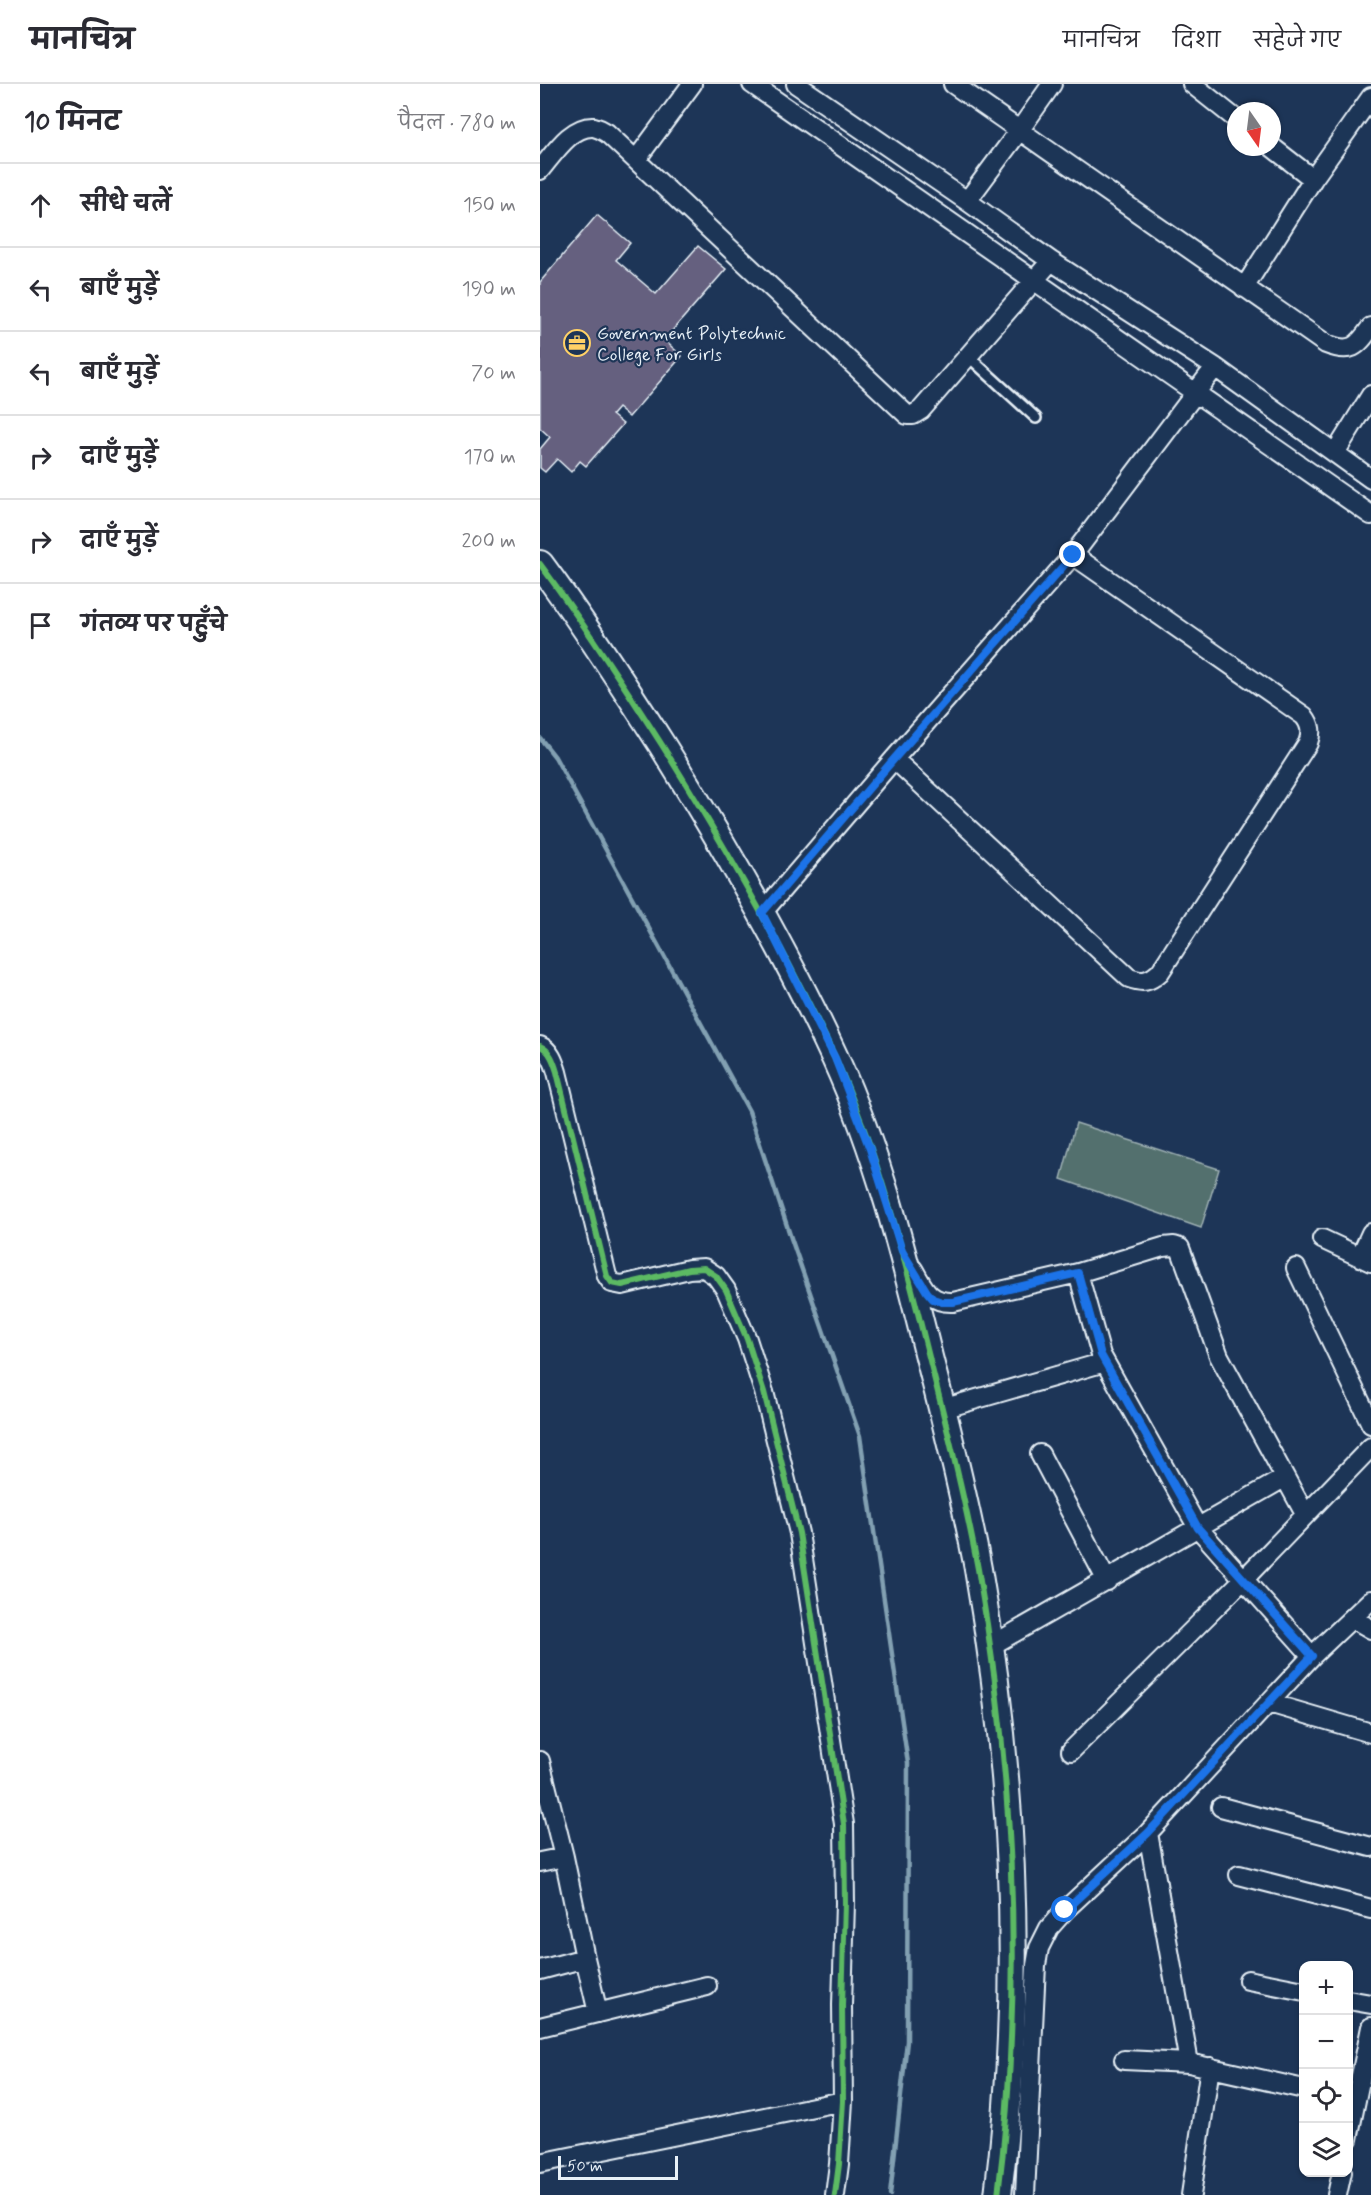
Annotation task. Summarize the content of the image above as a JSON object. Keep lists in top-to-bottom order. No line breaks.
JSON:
{"places":{"office":["Government Polytechnic College For Girls"]},"scale_bar":"50 m","north":"bottom","page":{"header":"मानचित्र","nav":["मानचित्र","दिशा","सहेजे गए"],"heading":["10 मिनट","पैदल · 780 m"],"list":[["सीधे चलें","150 m"],["बाएँ मुड़ें","190 m"],["बाएँ मुड़ें","70 m"],["दाएँ मुड़ें","170 m"],["दाएँ मुड़ें","200 m"],"गंतव्य पर पहुँचे"],"map_buttons":["+","−"],"scale":"50 m"}}
